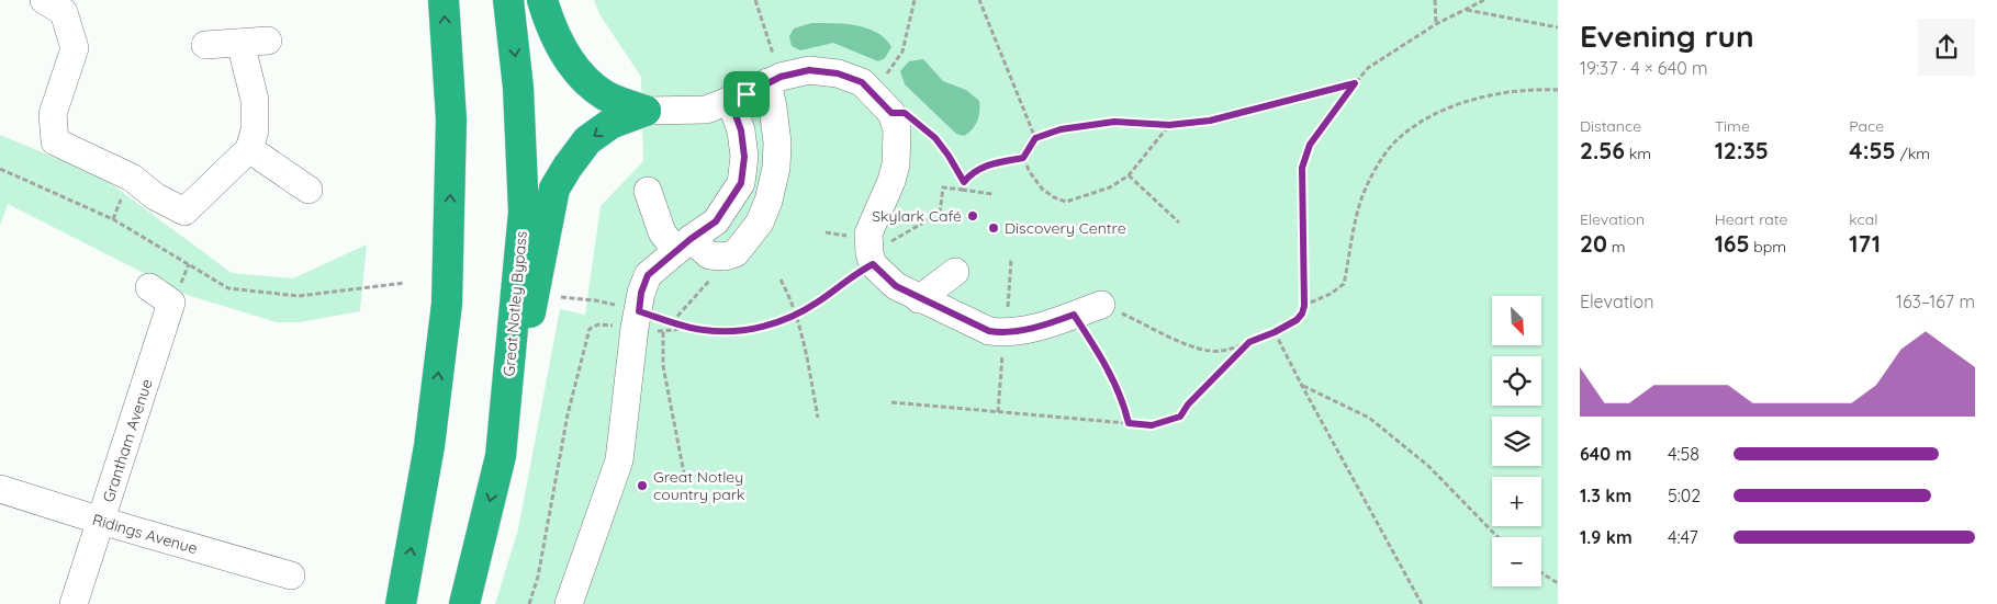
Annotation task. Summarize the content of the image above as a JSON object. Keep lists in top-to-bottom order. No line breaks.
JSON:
{"streets":{"highway":["Great Notley Bypass"],"street":["Grantham Avenue","Ridings Avenue"]},"crossings":[["Grantham Avenue","Ridings Avenue"]],"places":["Skylark Café","Discovery Centre","Great Notley country park"],"north":"bottom right","page":{"heading":["Evening run","19:37 · 4 × 640 m"],"stats":[["Distance","2.56 km"],["Time","12:35"],["Pace","4:55 /km"],["Elevation","20 m"],["Heart rate","165 bpm"],["kcal","171"]],"chart":["Elevation","163–167 m"],"map_buttons":["+","−"],"list":[{"name":"640 m","note":"4:58"},{"name":"1.3 km","note":"5:02"},{"name":"1.9 km","note":"4:47"}]}}
